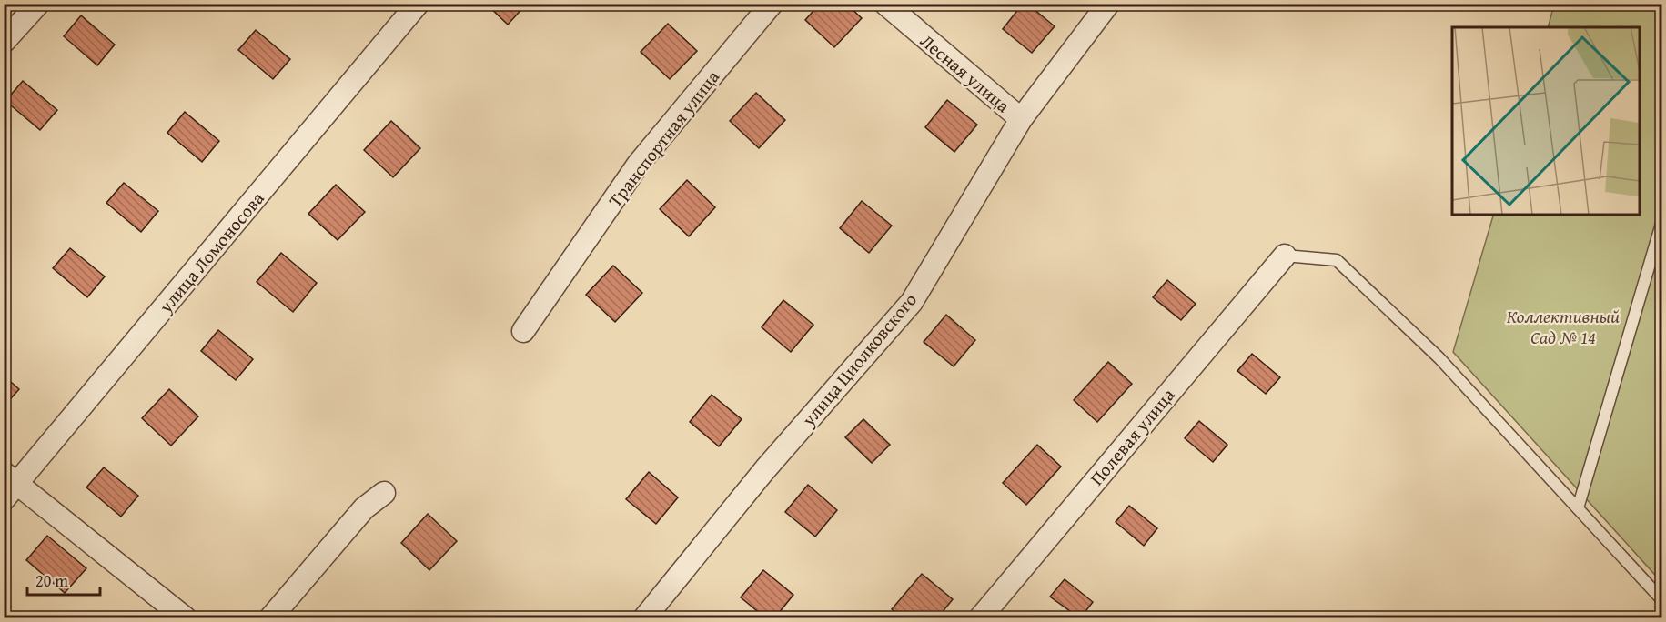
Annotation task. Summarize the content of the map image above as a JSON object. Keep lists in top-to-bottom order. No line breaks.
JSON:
{"streets":{"street":["Лесная улица","Транспортная улица","улица Ломоносова","улица Циолковского","Полевая улица"]},"crossings":[["Лесная улица","улица Циолковского"]],"parks":["Коллективный Сад № 14"],"scale_bar":"20 m"}
